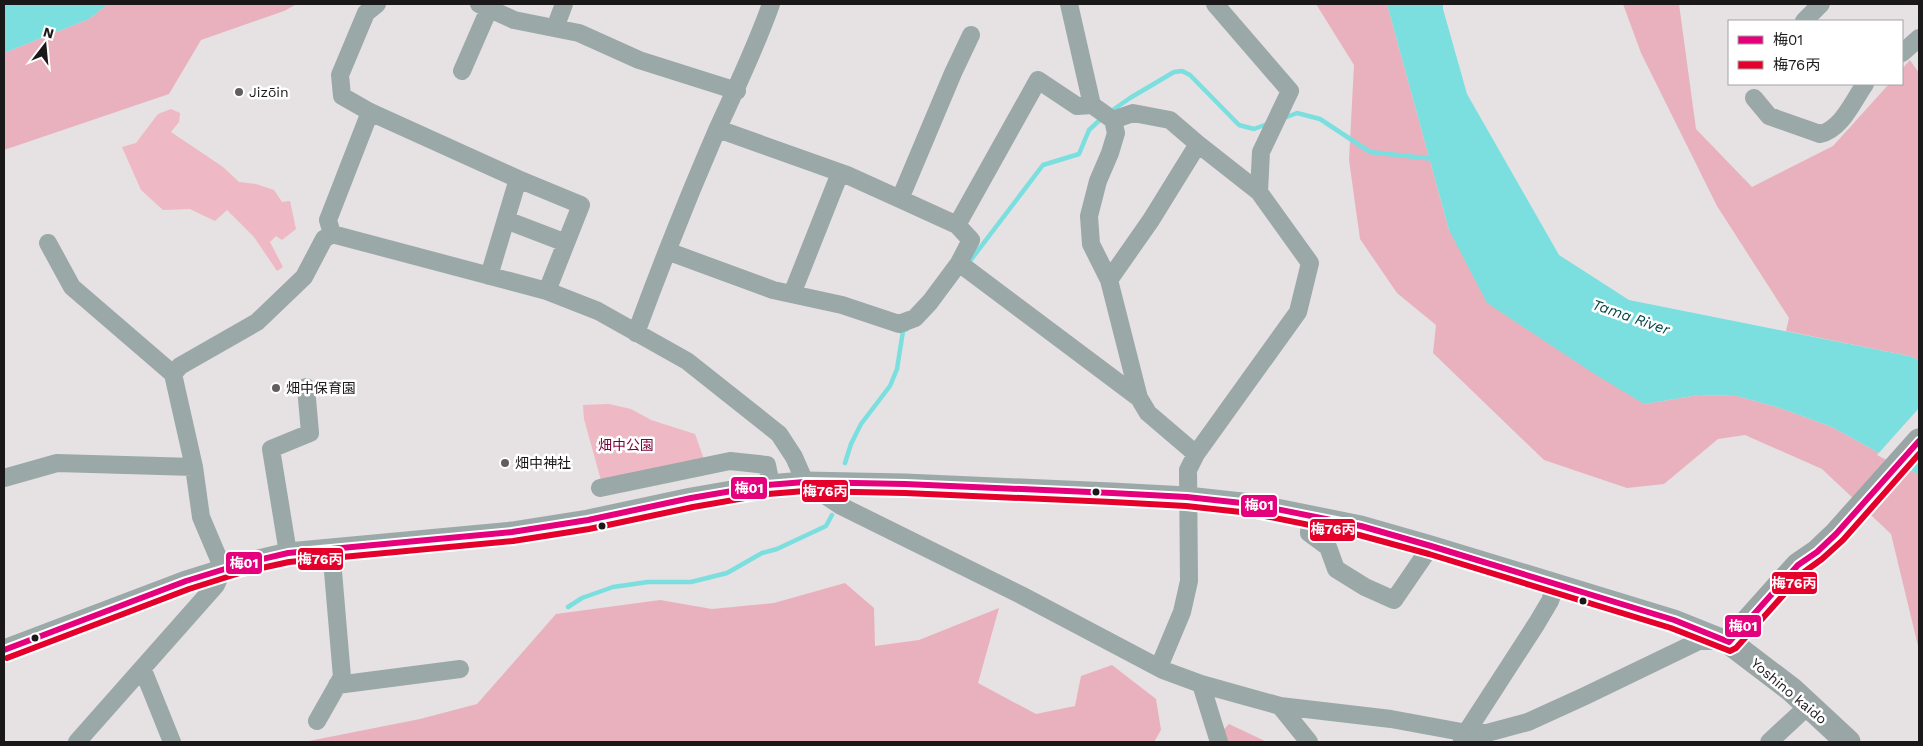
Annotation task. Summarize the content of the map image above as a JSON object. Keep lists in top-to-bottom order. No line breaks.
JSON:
{"streets":{"highway":["Yoshino kaido"]},"water":["Tama River"],"parks":["畑中公園"],"places":["Jizōin","畑中保育園","畑中神社"],"lines":["transit line 梅01","transit line 梅76丙"],"legend":["梅01","梅76丙"],"north":"top"}
